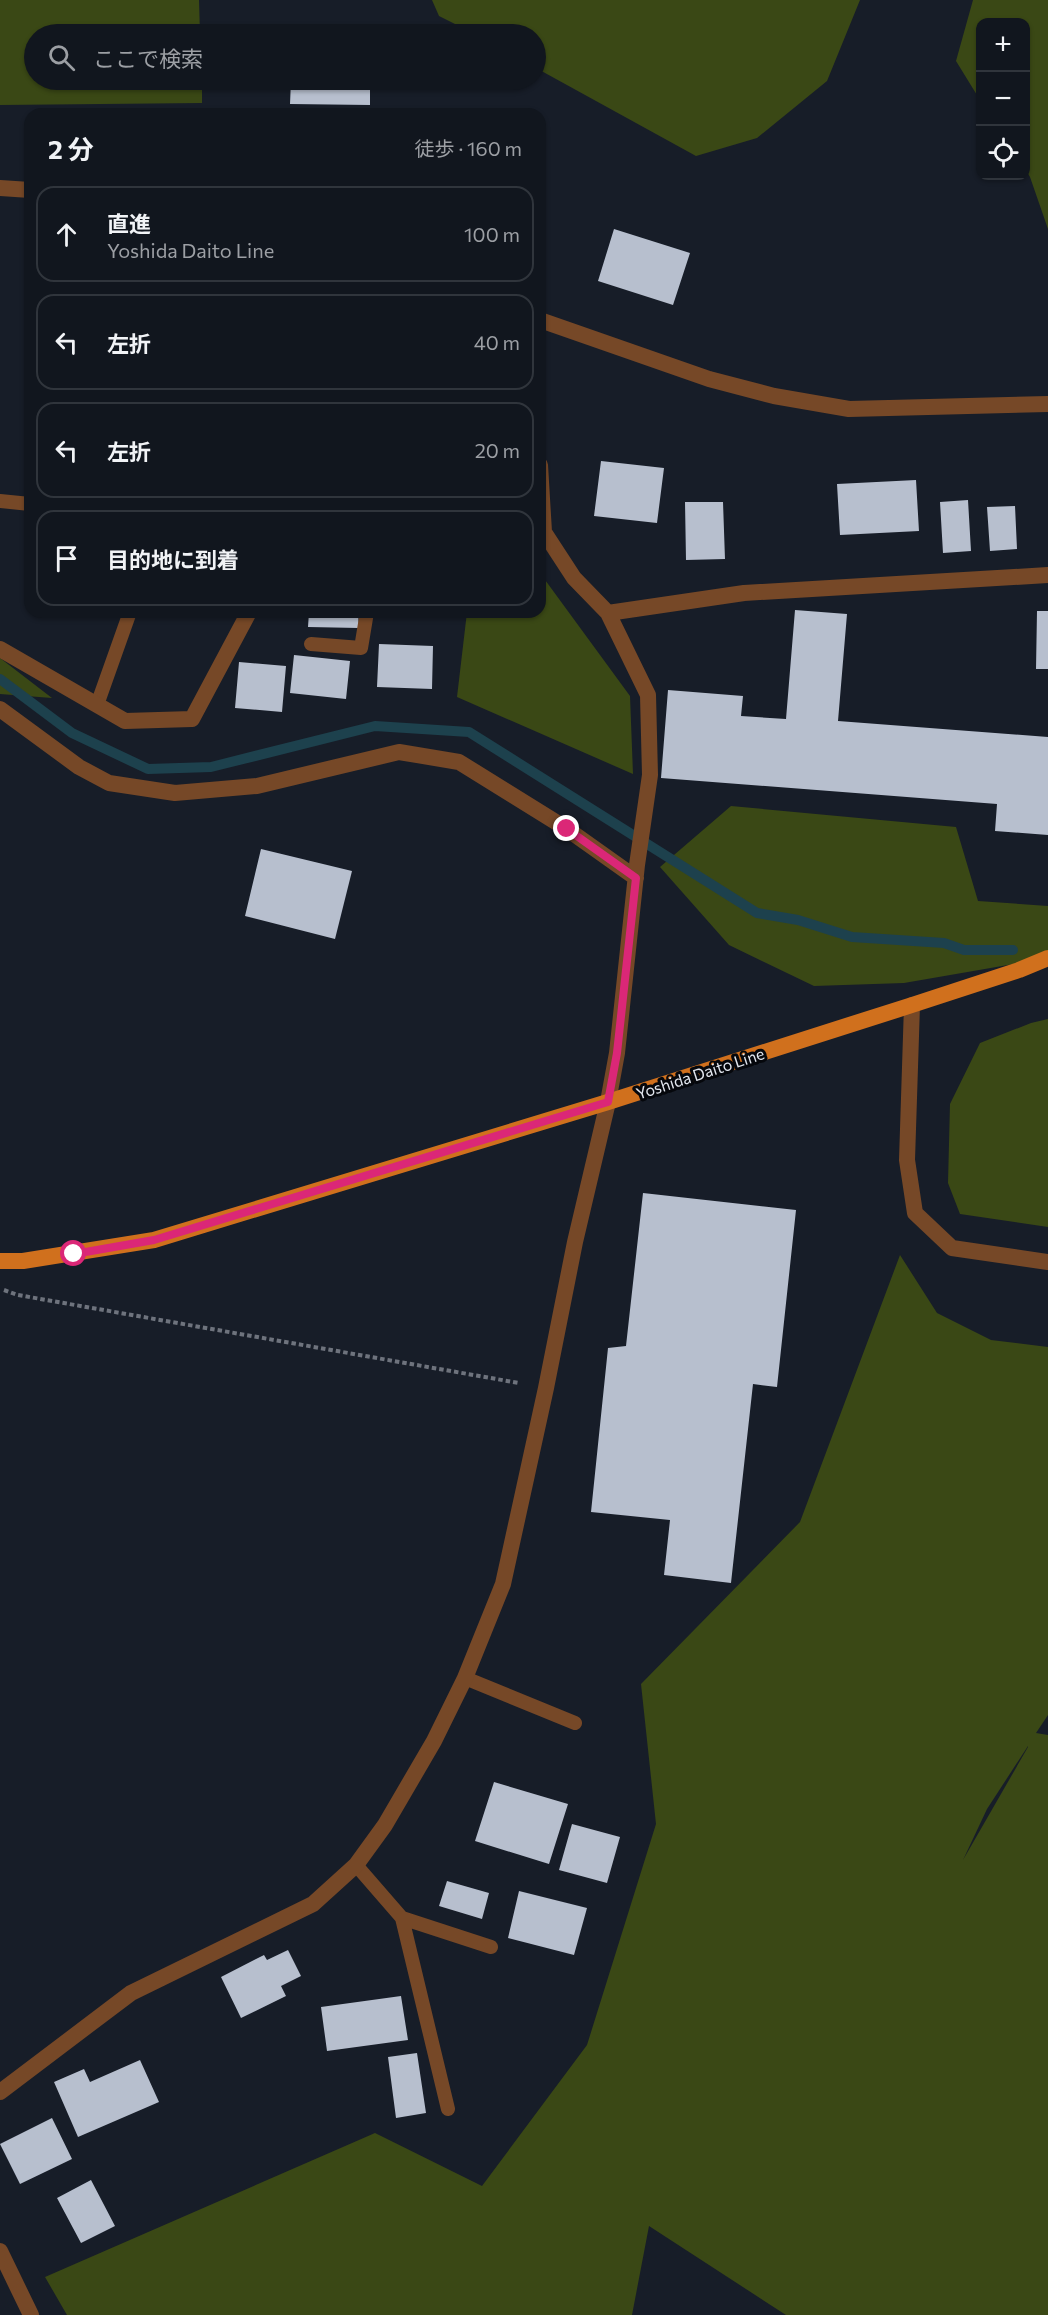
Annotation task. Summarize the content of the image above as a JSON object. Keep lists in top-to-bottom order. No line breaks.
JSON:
{"streets":{"main road":["Yoshida Daito Line"]},"page":{"map_buttons":["+","−"],"search":"ここで検索","heading":["2 分","徒歩 · 160 m"],"list":[["直進","Yoshida Daito Line","100 m"],["左折","40 m"],["左折","20 m"],"目的地に到着"]}}
